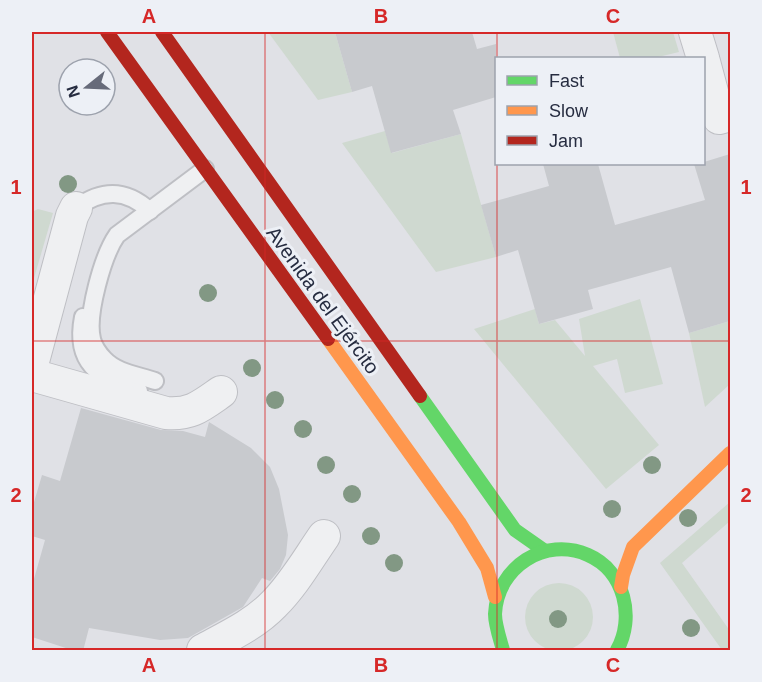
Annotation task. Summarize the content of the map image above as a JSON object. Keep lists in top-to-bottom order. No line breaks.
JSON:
{"streets":{"main road":["Avenida del Ejército"]},"legend":["Fast","Slow","Jam"],"north":"left","grid":{"columns":["A","B","C"],"rows":["1","2"]}}
